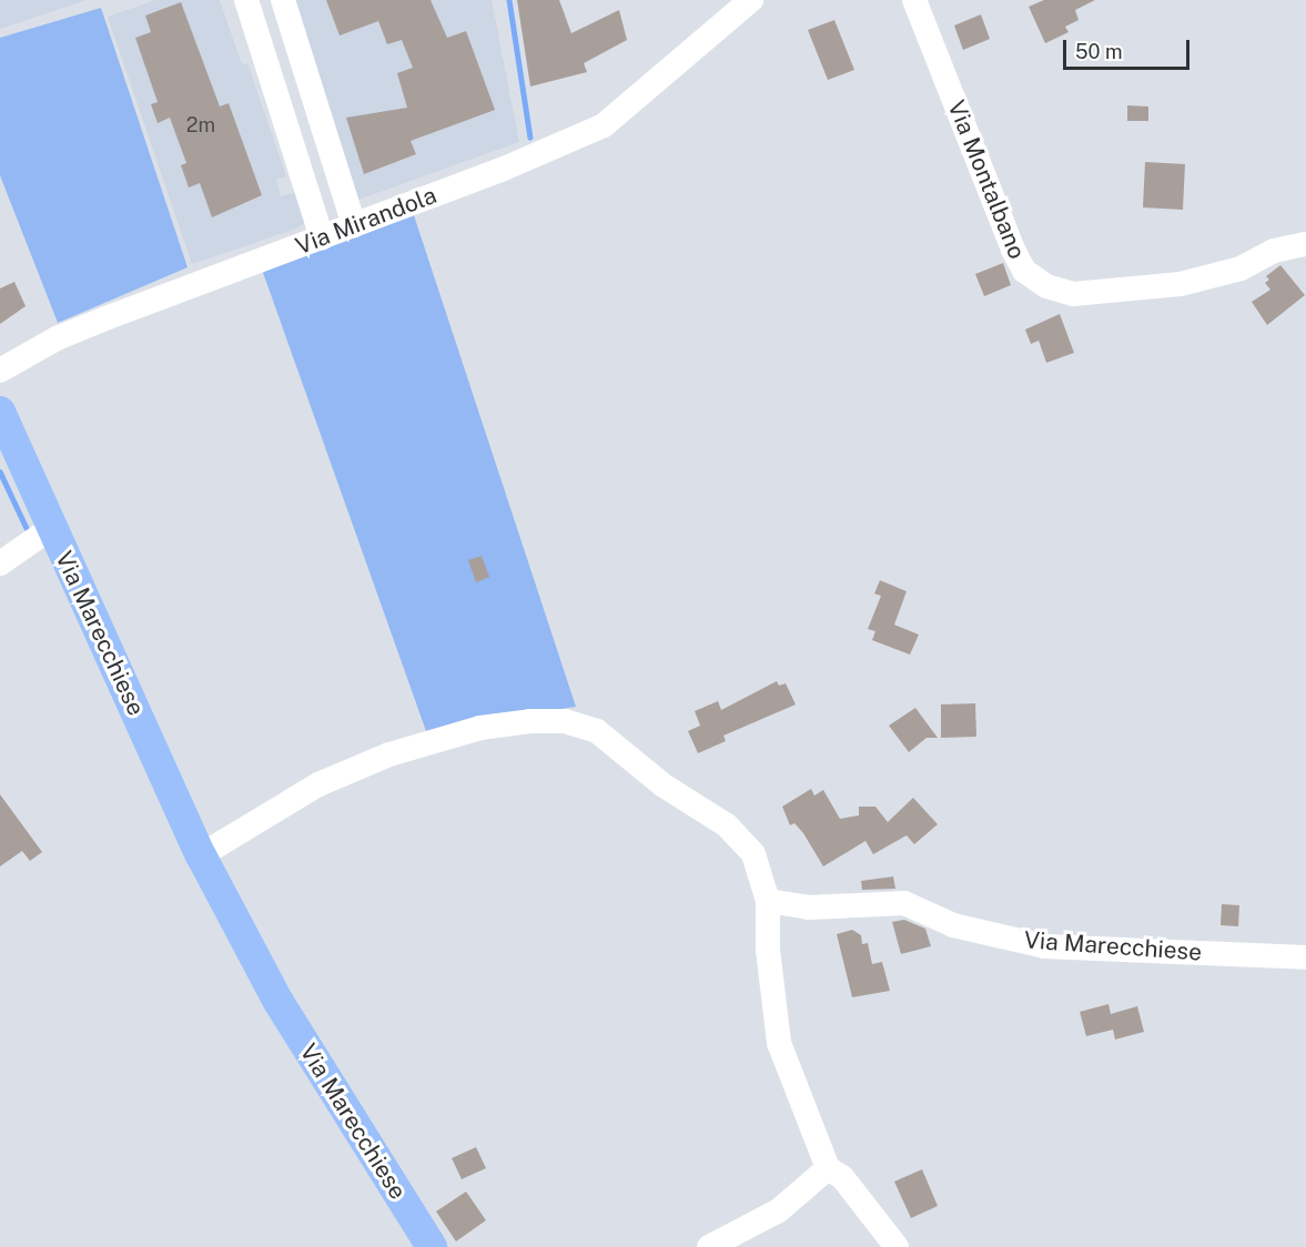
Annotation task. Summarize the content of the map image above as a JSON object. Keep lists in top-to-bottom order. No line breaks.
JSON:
{"streets":{"main road":["Via Marecchiese"],"street":["Via Montalbano","Via Mirandola"]},"house_numbers":["2m"],"scale_bar":"50 m"}
